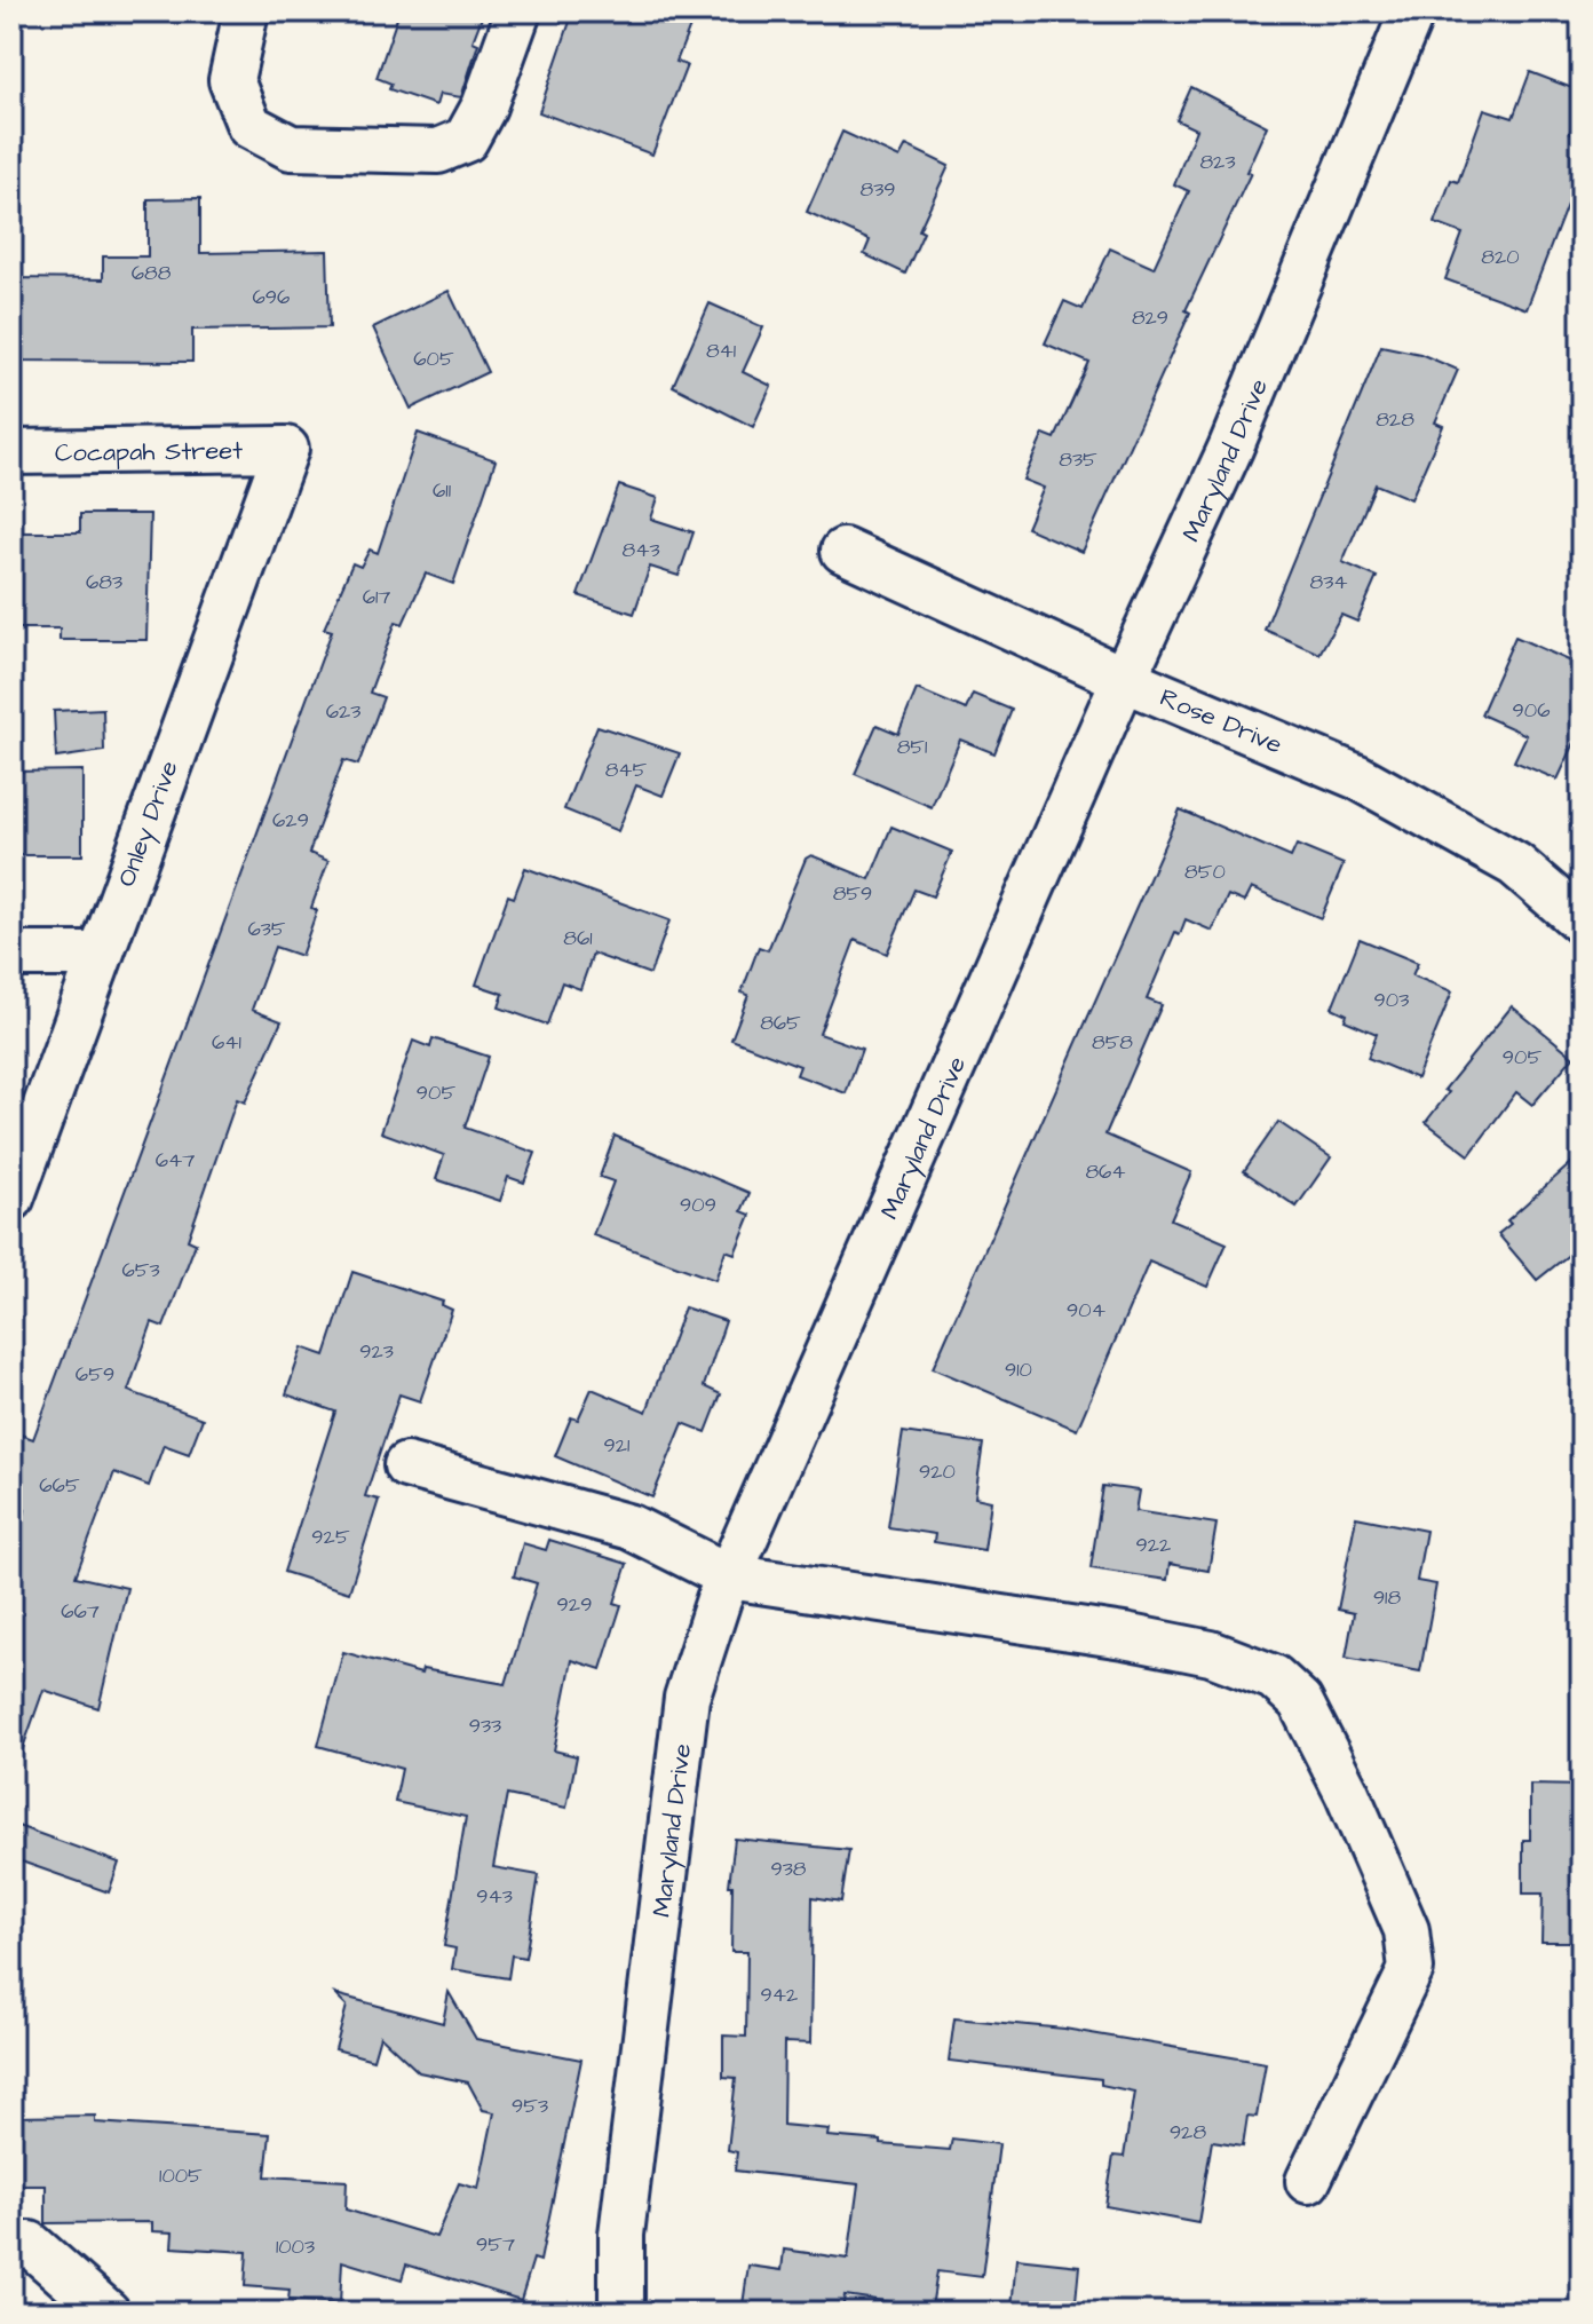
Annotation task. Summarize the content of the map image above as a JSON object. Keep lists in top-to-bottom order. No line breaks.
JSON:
{"streets":{"street":["Cocapah Street","Maryland Drive","Rose Drive","Onley Drive"]},"crossings":[["Cocapah Street","Onley Drive"],["Maryland Drive","Rose Drive"]],"house_numbers":["823","839","820","688","696","829","841","605","828","835","611","843","683","834","617","906","623","851","845","629","850","859","635","861","903","865","641","858","905","905","647","864","909","653","904","923","910","659","921","920","665","925","922","918","929","667","933","938","943","942","953","928","1005","957","1003"]}
